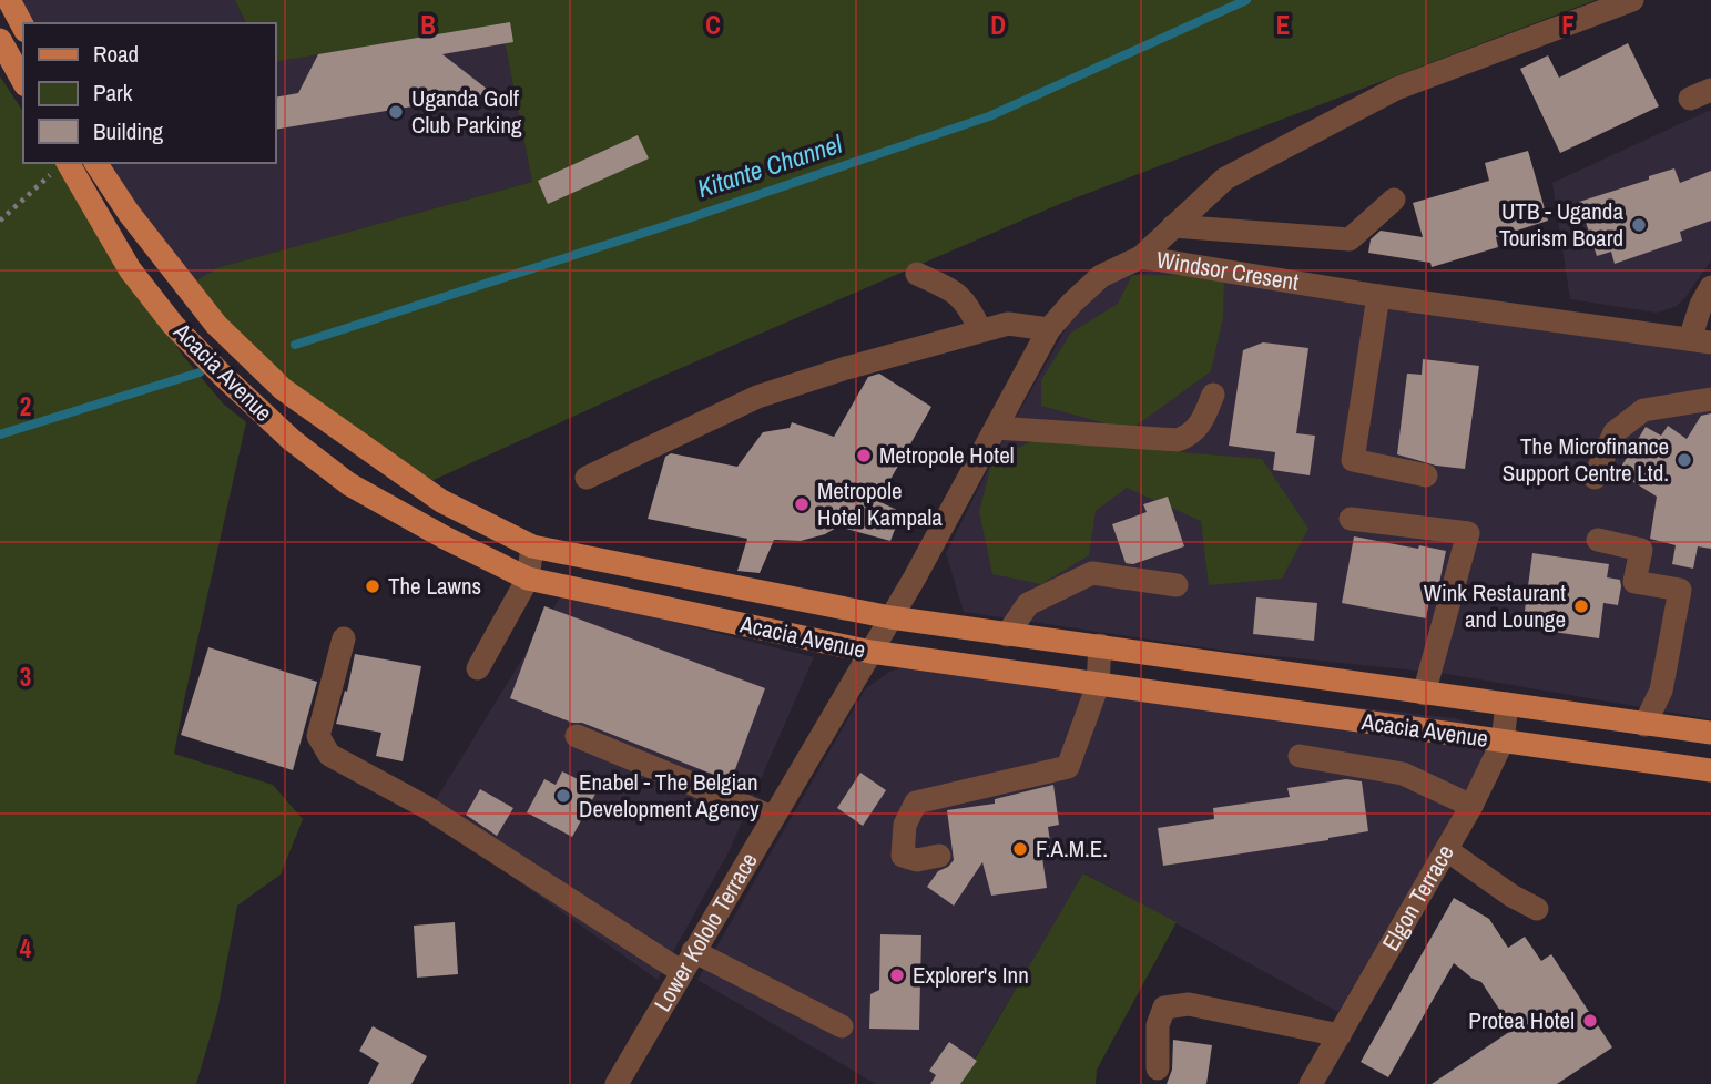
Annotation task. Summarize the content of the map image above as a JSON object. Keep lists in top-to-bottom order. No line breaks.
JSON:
{"streets":{"main road":["Acacia Avenue"],"street":["Windsor Cresent","Elgon Terrace","Lower Kololo Terrace"]},"crossings":[["Windsor Cresent","Acacia Avenue"],["Windsor Cresent","Lower Kololo Terrace"],["Acacia Avenue","Elgon Terrace"],["Acacia Avenue","Lower Kololo Terrace"]],"water":["Kitante Channel"],"places":["Uganda Golf Club Parking","UTB - Uganda Tourism Board","Metropole Hotel","The Microfinance Support Centre Ltd.","Metropole Hotel Kampala","The Lawns","Wink Restaurant and Lounge","Enabel - The Belgian Development Agency","F.A.M.E.","Explorer's Inn","Protea Hotel"],"legend":["Road","Park","Building"],"grid":{"columns":["B","C","D","E","F"],"rows":["2","3","4"]}}
